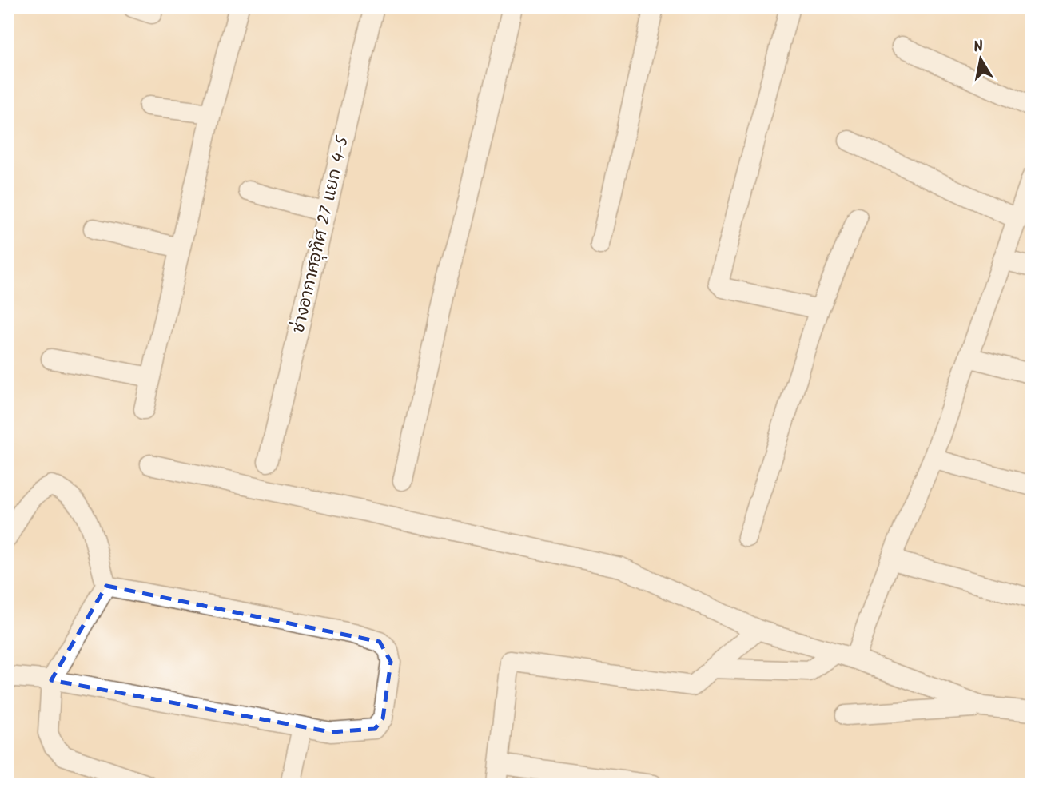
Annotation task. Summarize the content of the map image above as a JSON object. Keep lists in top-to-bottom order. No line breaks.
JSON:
{"streets":{"street":["ช่างอากาศอุทิศ 27 แยก 4-5"]},"north":"top"}
